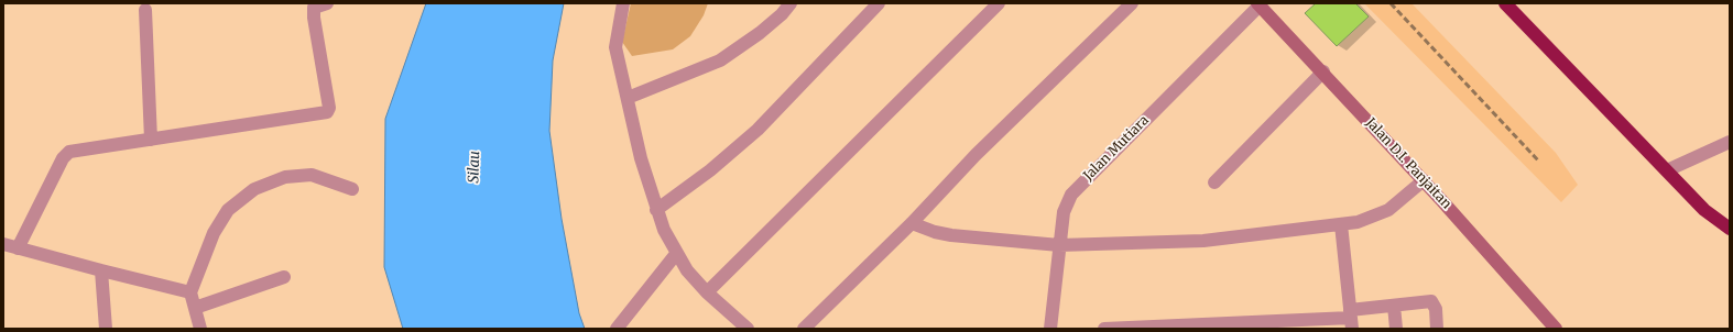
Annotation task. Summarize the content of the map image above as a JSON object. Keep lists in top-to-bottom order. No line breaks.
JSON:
{"streets":{"main road":["Jalan D.I. Panjaitan"],"street":["Jalan Mutiara"]},"crossings":[["Jalan Mutiara","Jalan D.I. Panjaitan"]],"water":["Silau"]}
